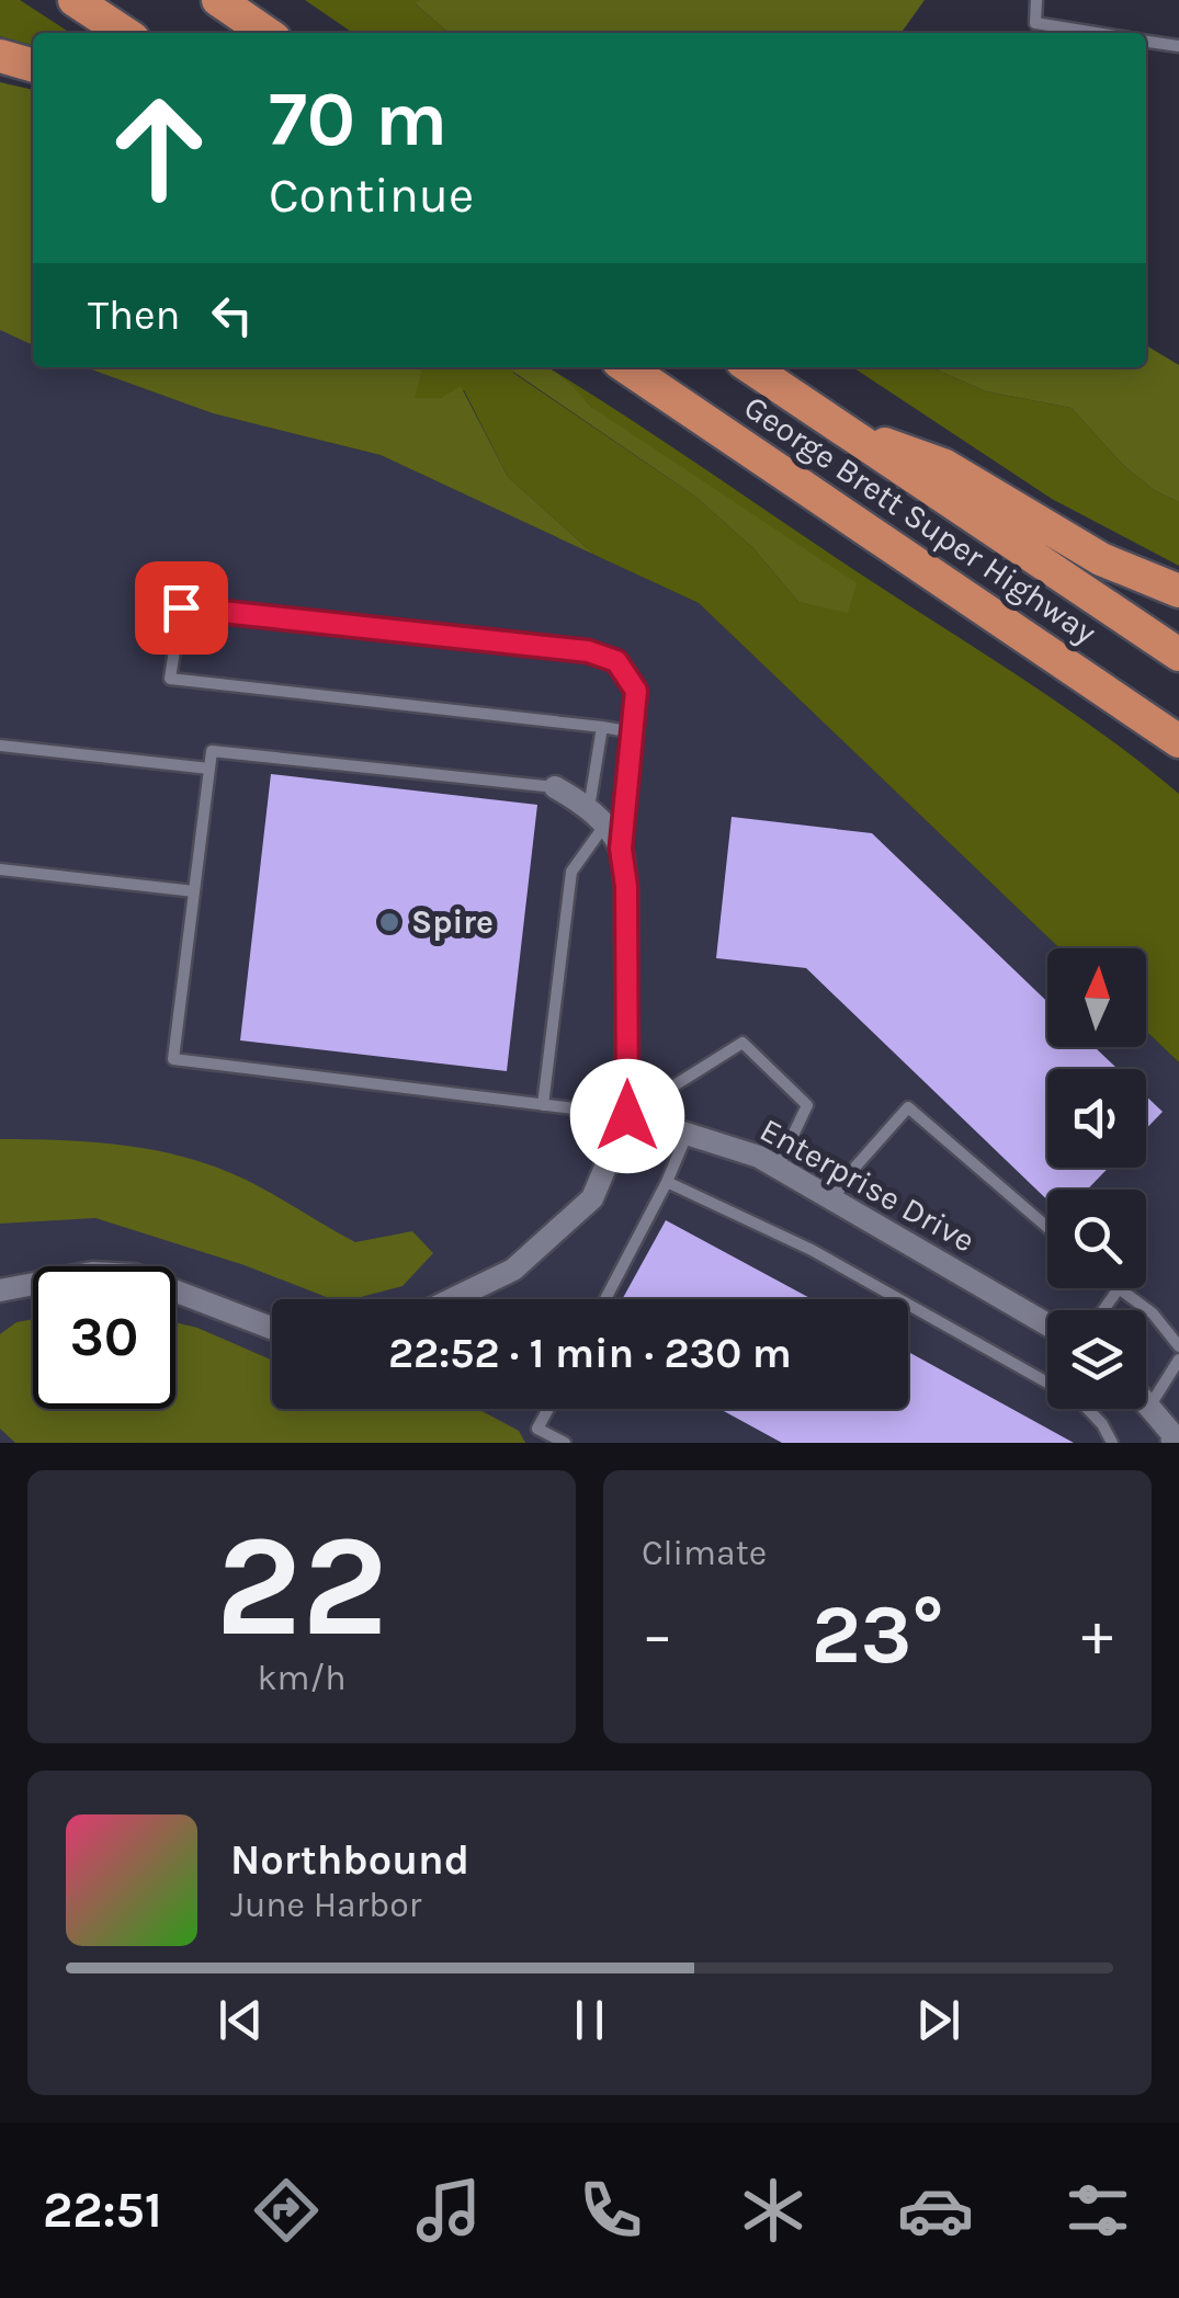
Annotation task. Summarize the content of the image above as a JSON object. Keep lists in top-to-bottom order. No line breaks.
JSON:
{"streets":{"highway":["George Brett Super Highway"],"street":["Enterprise Drive"]},"places":["Spire"],"north":"top","page":{"turn":["70 m","Continue"],"then":"Then","limit":"30","trip":"22:52 · 1 min · 230 m","tile":[["22","km/h"],"Climate"],"heat":["−","23°","+"],"song":["Northbound","June Harbor"],"tabs":"22:51"}}
